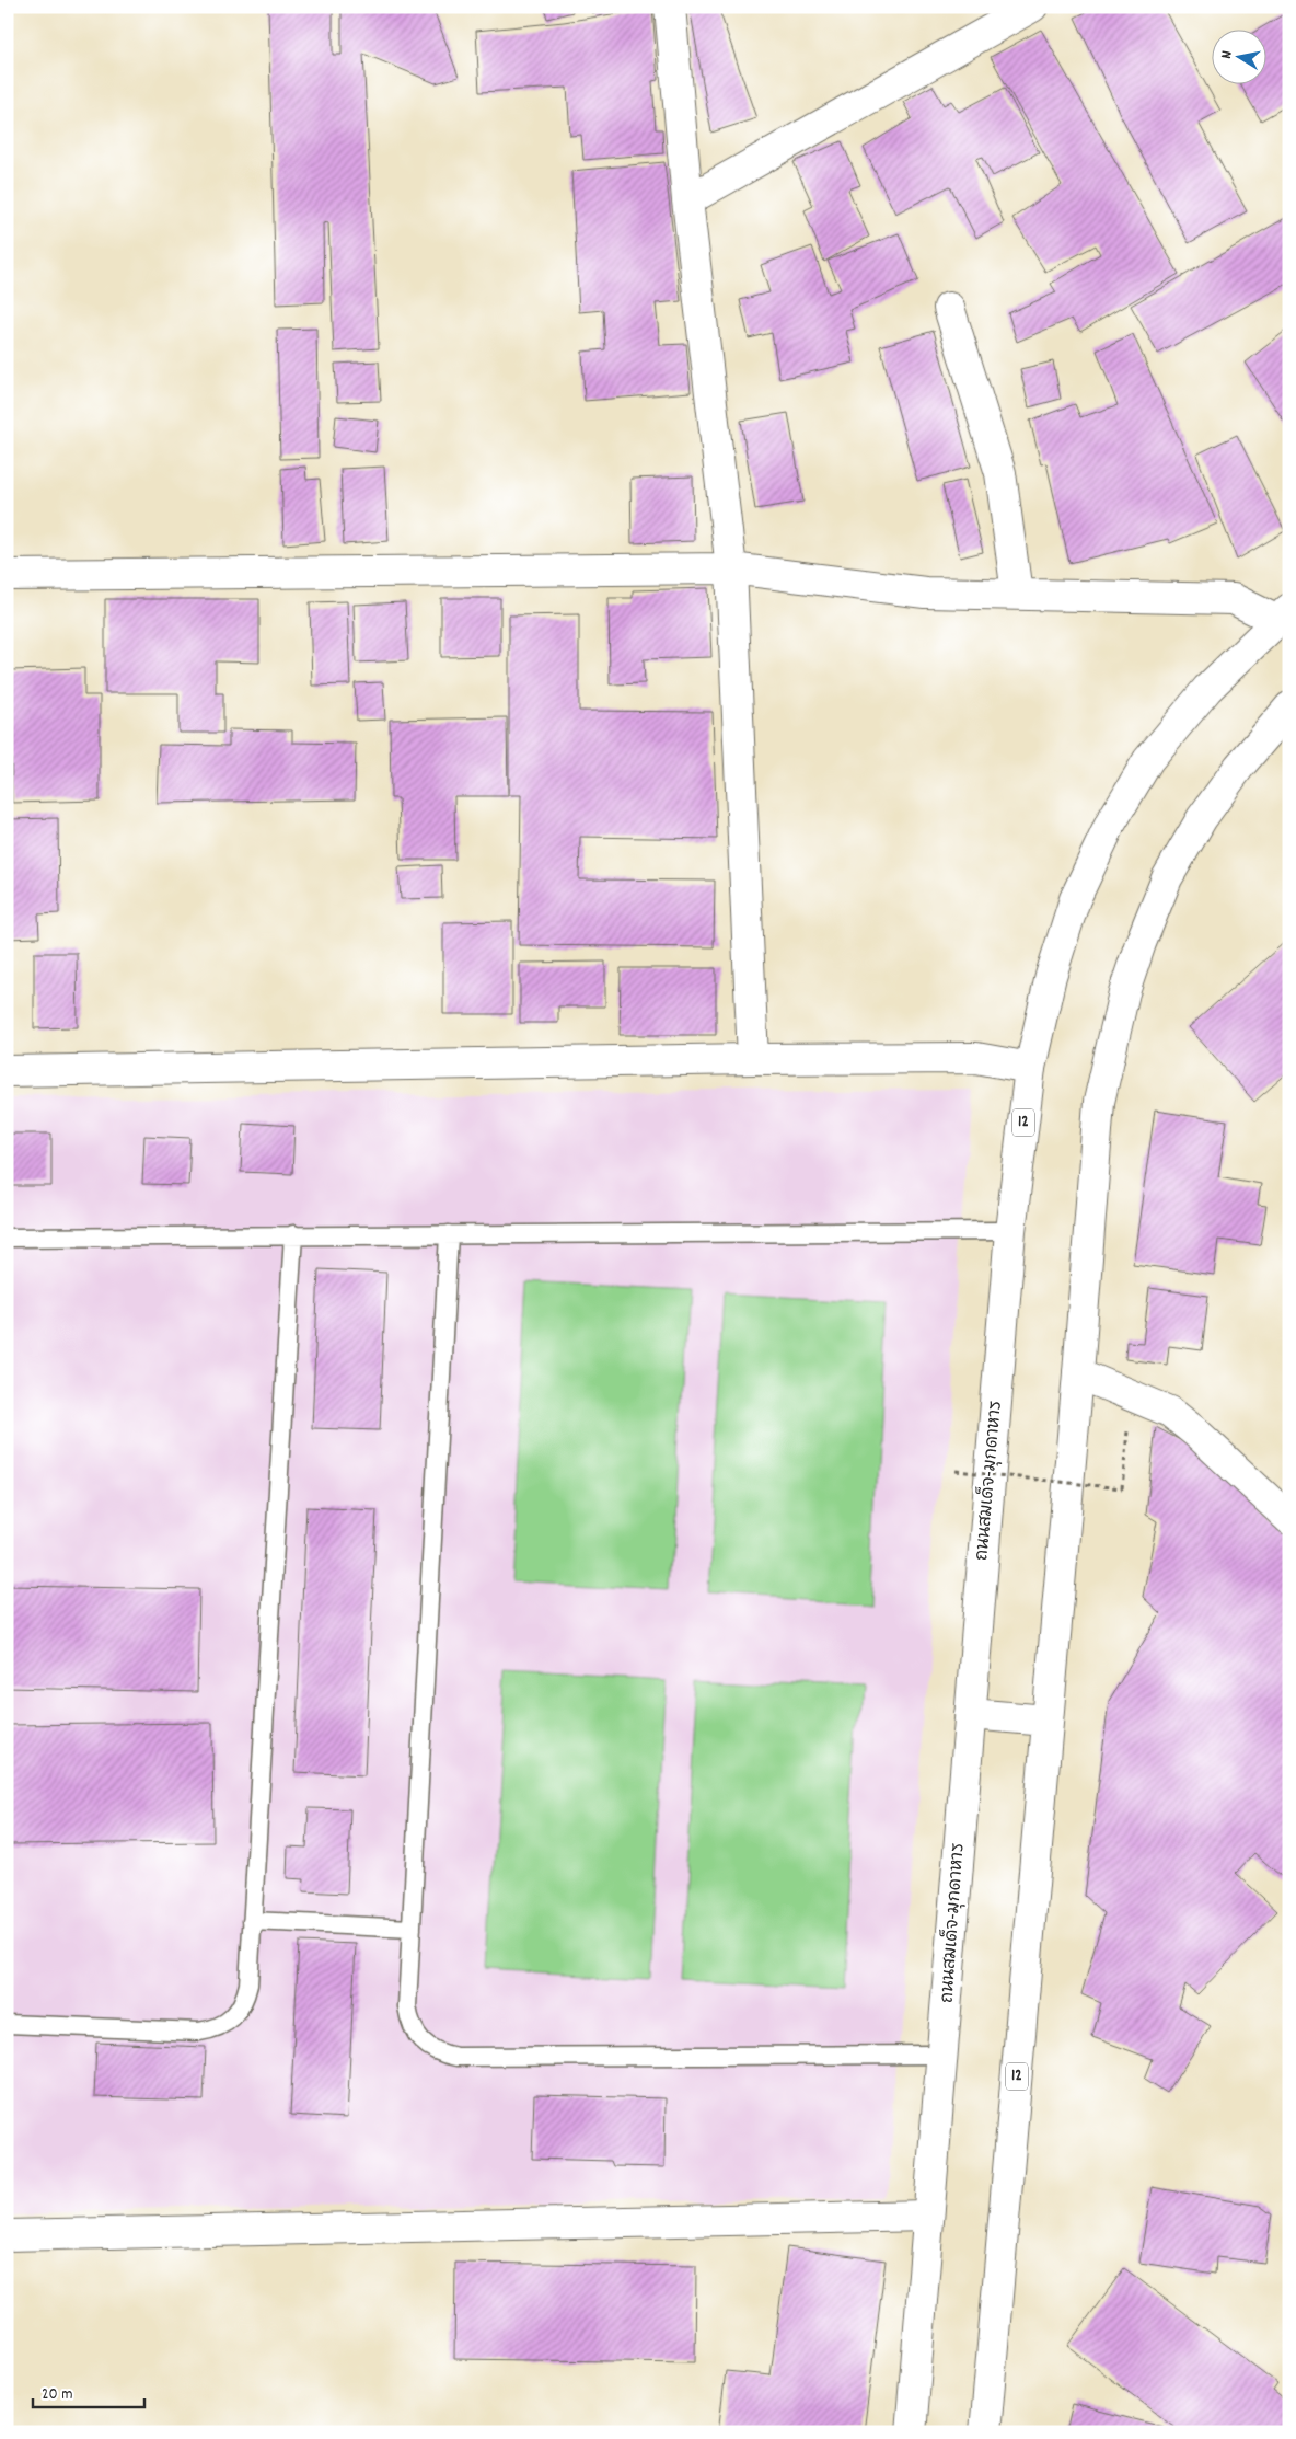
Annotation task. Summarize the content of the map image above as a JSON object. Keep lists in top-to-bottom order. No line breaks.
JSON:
{"streets":{"street":["12","ถนนสมเด็จ-มุกดาหาร"]},"scale_bar":"20 m","north":"left"}
